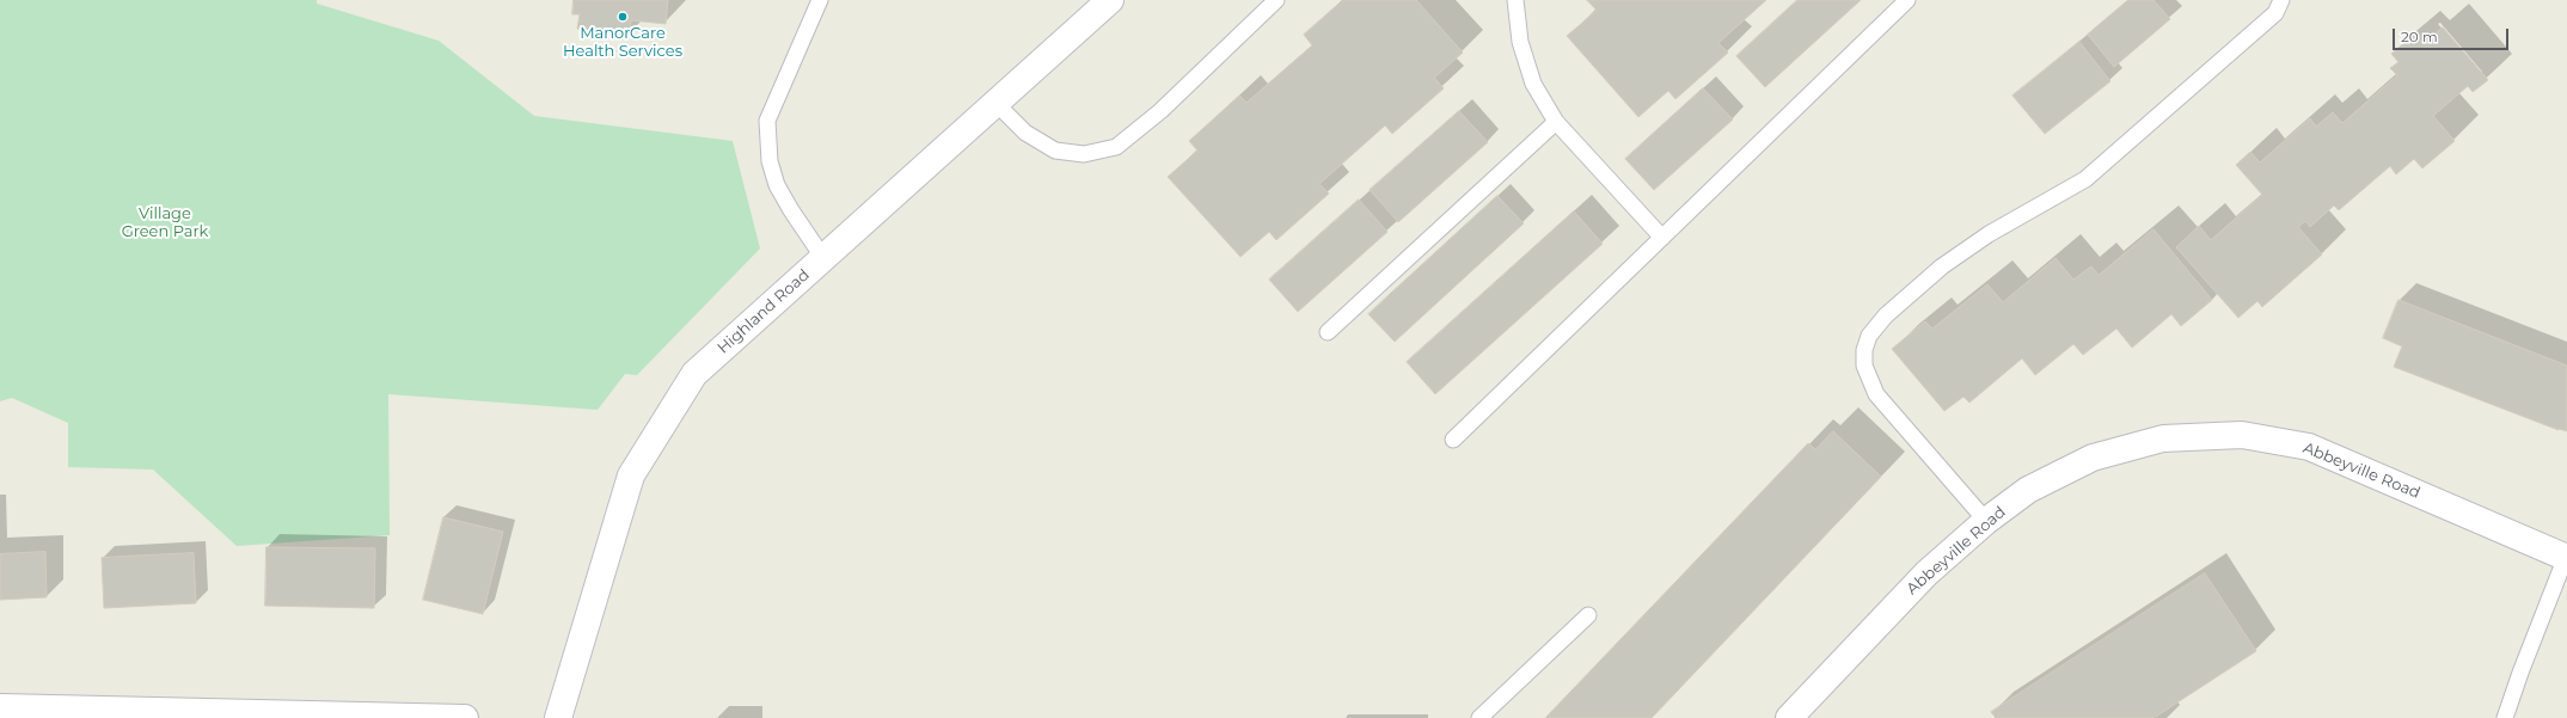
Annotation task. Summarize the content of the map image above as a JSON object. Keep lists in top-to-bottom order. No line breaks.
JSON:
{"streets":{"street":["Highland Road","Abbeyville Road"]},"parks":["Village Green Park"],"places":["ManorCare Health Services"],"scale_bar":"20 m"}
